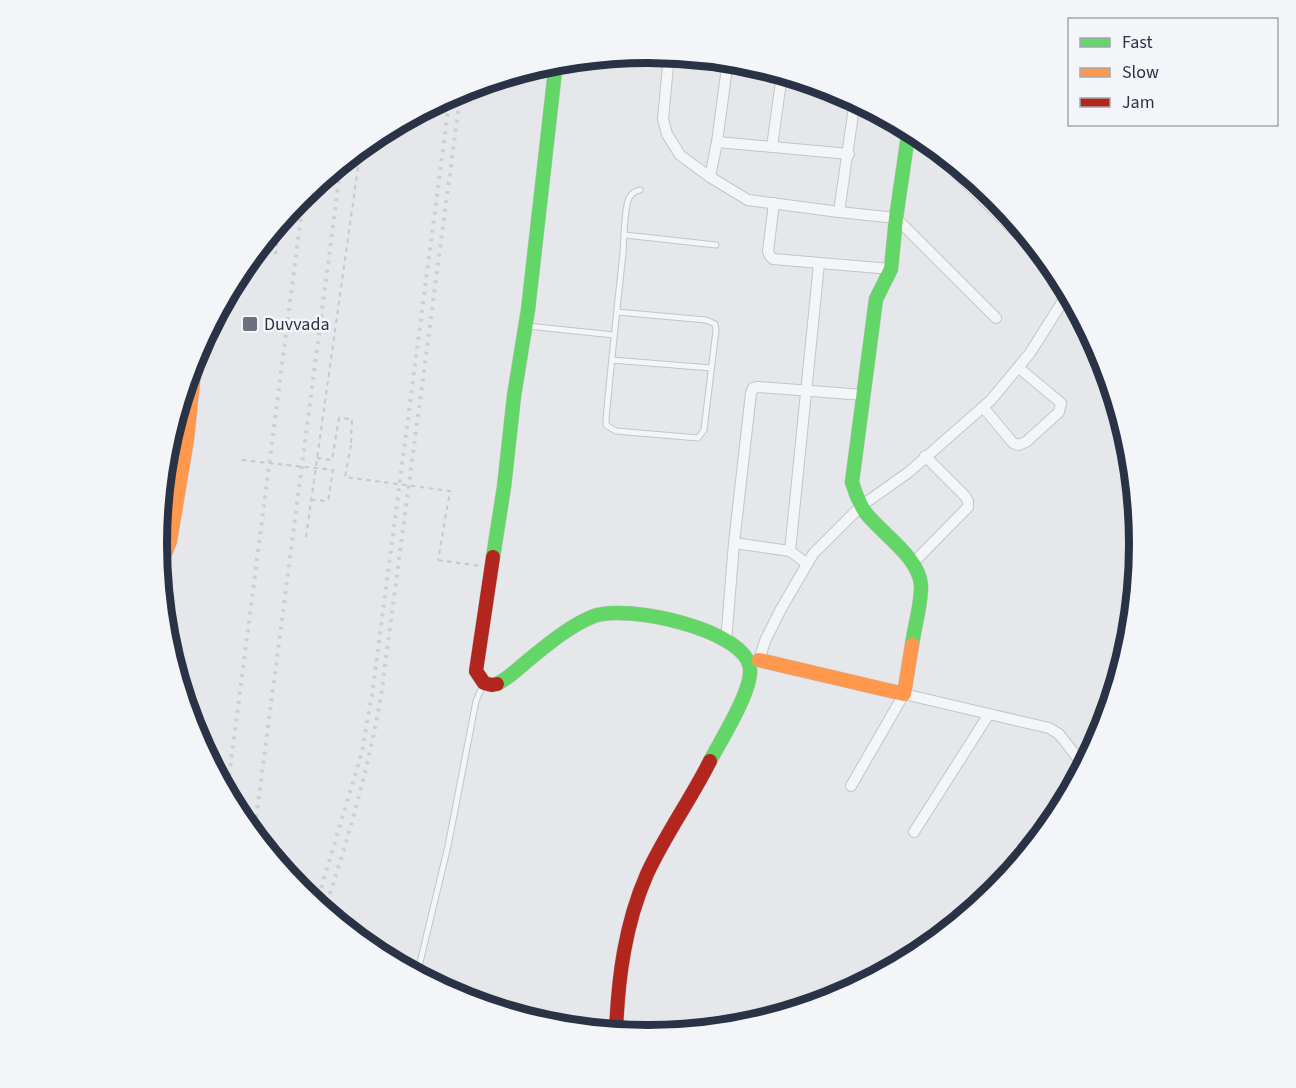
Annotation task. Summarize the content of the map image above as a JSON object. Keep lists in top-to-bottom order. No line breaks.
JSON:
{"places":{"transit":["Duvvada"]},"legend":["Fast","Slow","Jam"]}
